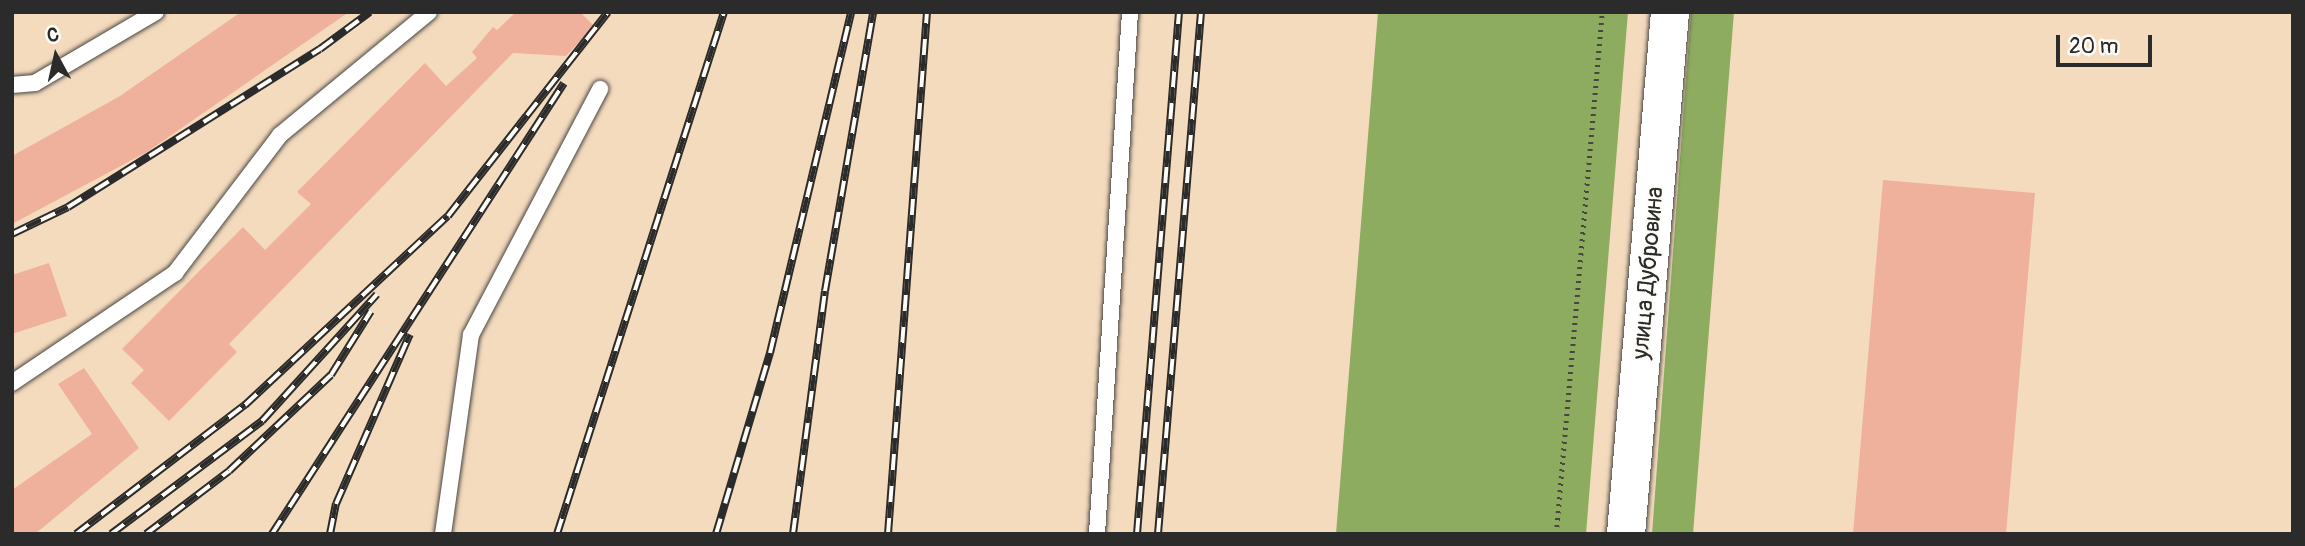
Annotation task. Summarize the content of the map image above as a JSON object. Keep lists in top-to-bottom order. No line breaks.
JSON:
{"streets":{"main road":["улица Дубровина"]},"scale_bar":"20 m","north":"top"}
